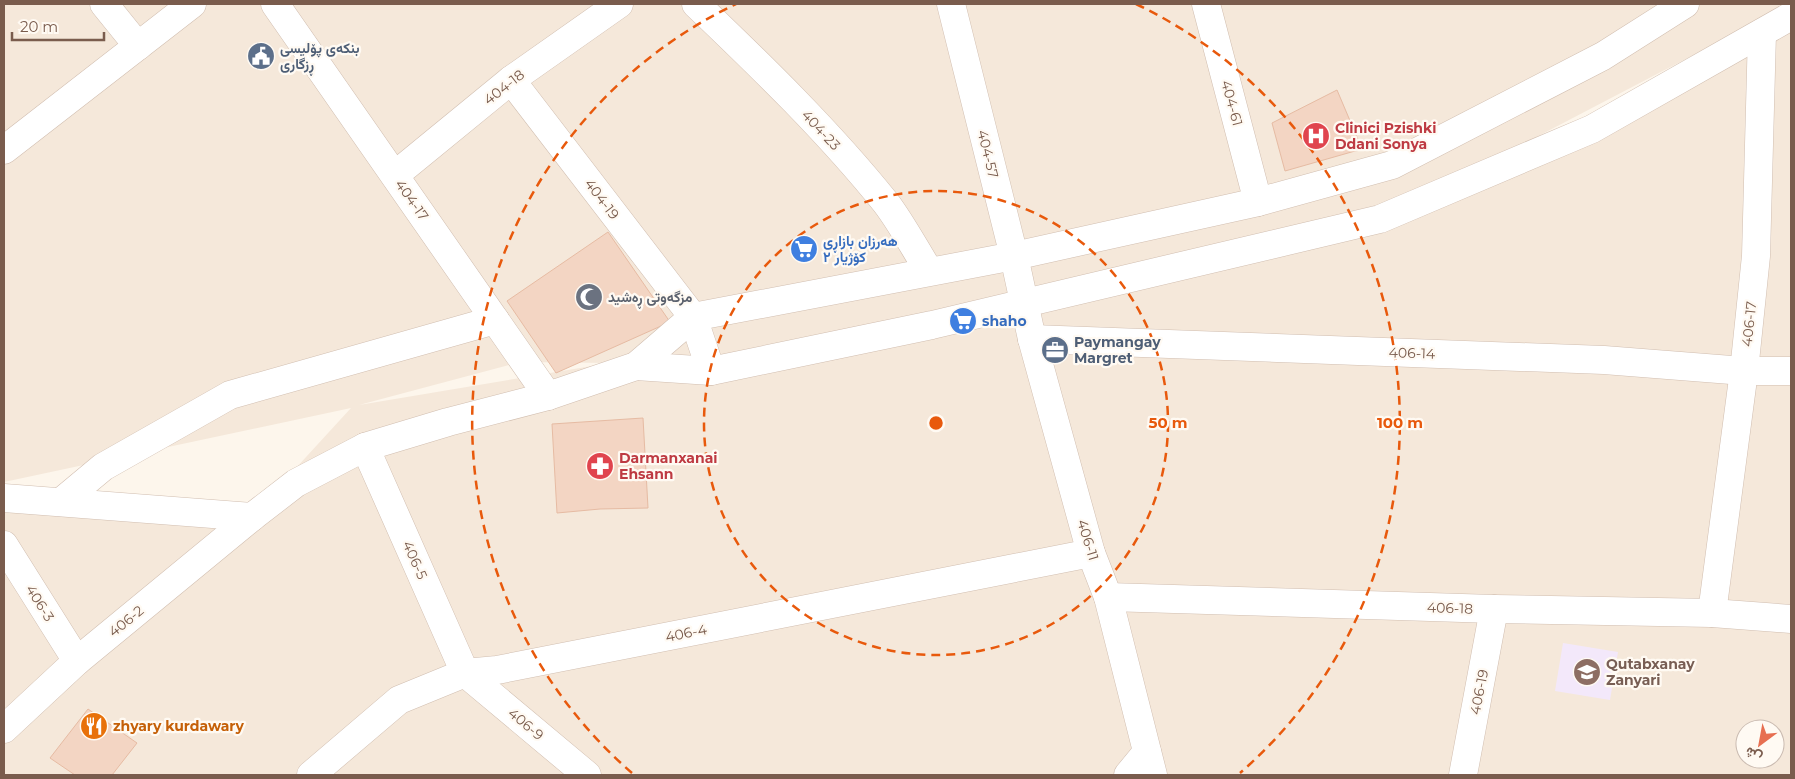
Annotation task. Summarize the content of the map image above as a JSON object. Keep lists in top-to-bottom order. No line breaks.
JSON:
{"streets":{"street":["404-18","404-61","404-23","404-57","404-19","404-17","406-17","406-14","406-11","406-5","406-3","406-18","406-2","406-4","406-19","406-9"]},"crossings":[["404-18","404-19"],["404-18","404-17"],["404-57","406-11"],["404-17","406-2"],["406-17","406-14"],["406-17","406-18"],["406-14","406-11"],["406-11","406-18"],["406-11","406-4"],["406-5","406-2"],["406-5","406-4"],["406-5","406-9"],["406-3","406-2"],["406-18","406-19"],["406-4","406-9"]],"places":{"public building":["بنکەی پۆلیسی ڕزگاری"],"hospital":["Clinici Pzishki Ddani Sonya"],"supermarket":["هەرزان بازاڕی کۆژیار ٢","shaho"],"mosque":["مزگەوتی ڕەشید"],"office":["Paymangay Margret"],"pharmacy":["Darmanxanai Ehsann"],"school or university":["Qutabxanay Zanyari"],"restaurant":["zhyary kurdawary"]},"scale_bar":"20 m","north":"bottom left","rings":["50 m","100 m"]}
